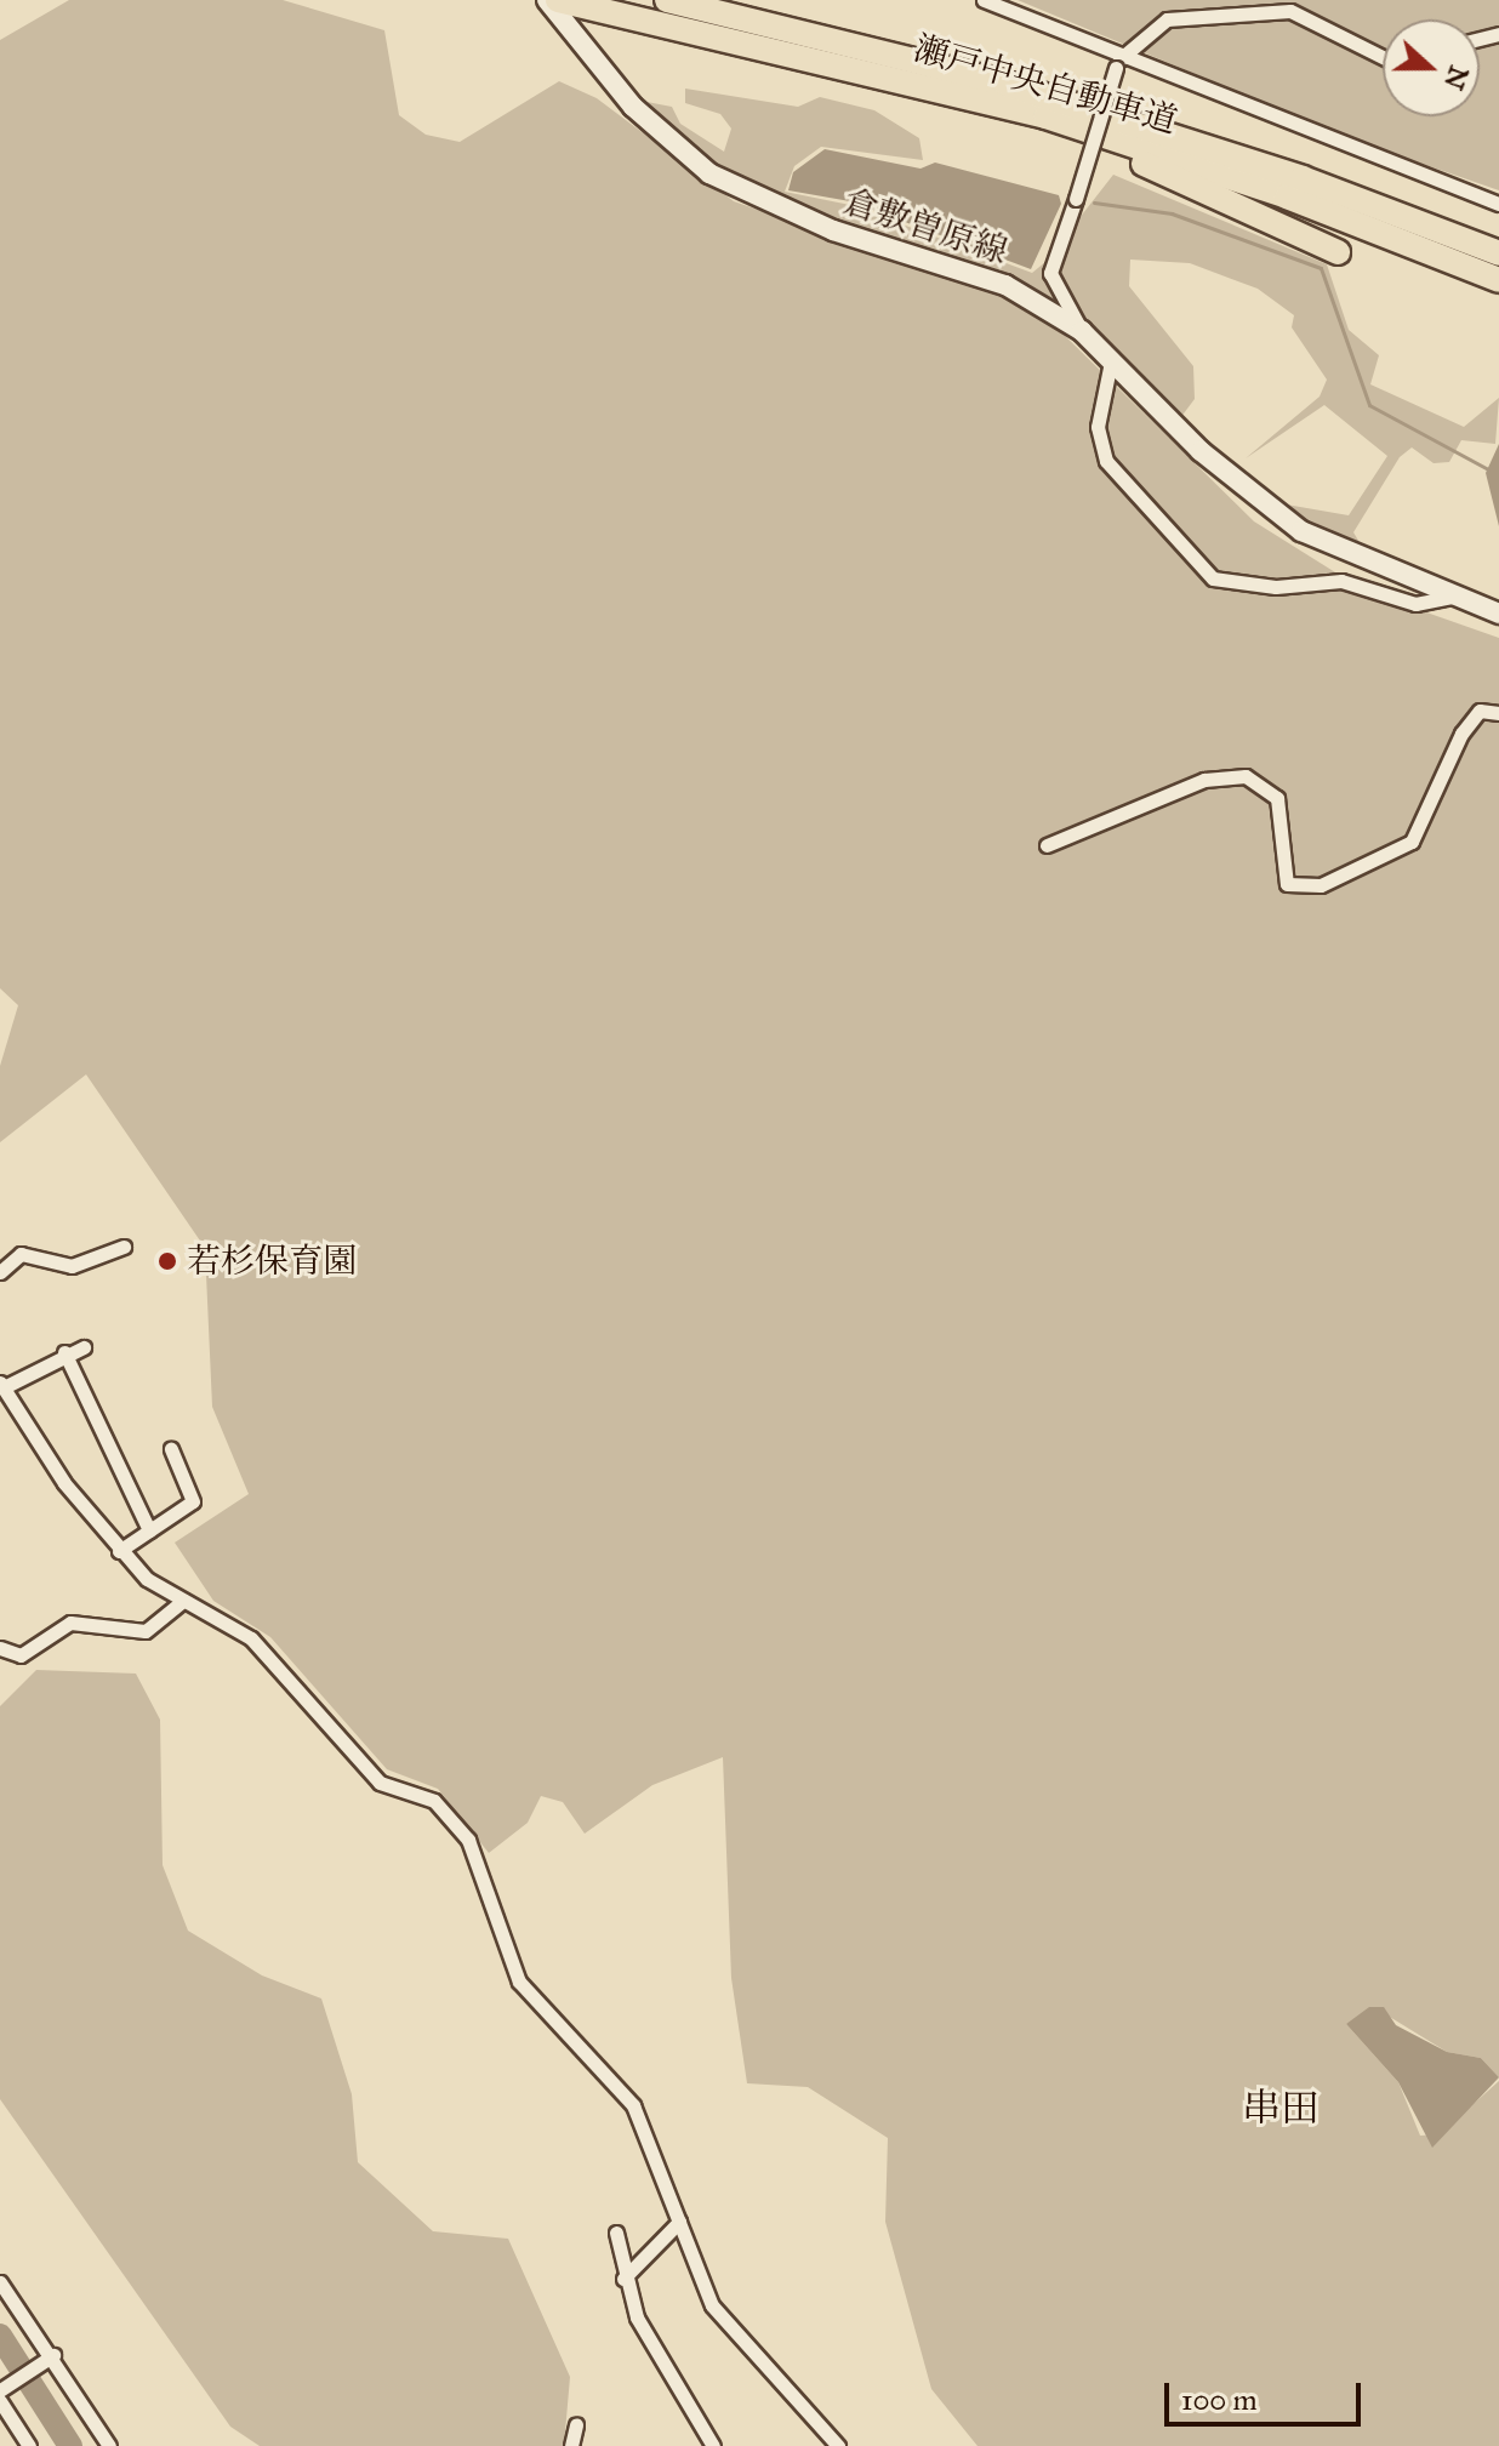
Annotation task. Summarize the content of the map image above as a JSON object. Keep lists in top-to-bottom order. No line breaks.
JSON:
{"streets":{"highway":["瀬戸中央自動車道"],"street":["倉敷曽原線"]},"districts":["串田"],"places":["若杉保育園"],"scale_bar":"100 m","north":"right"}
